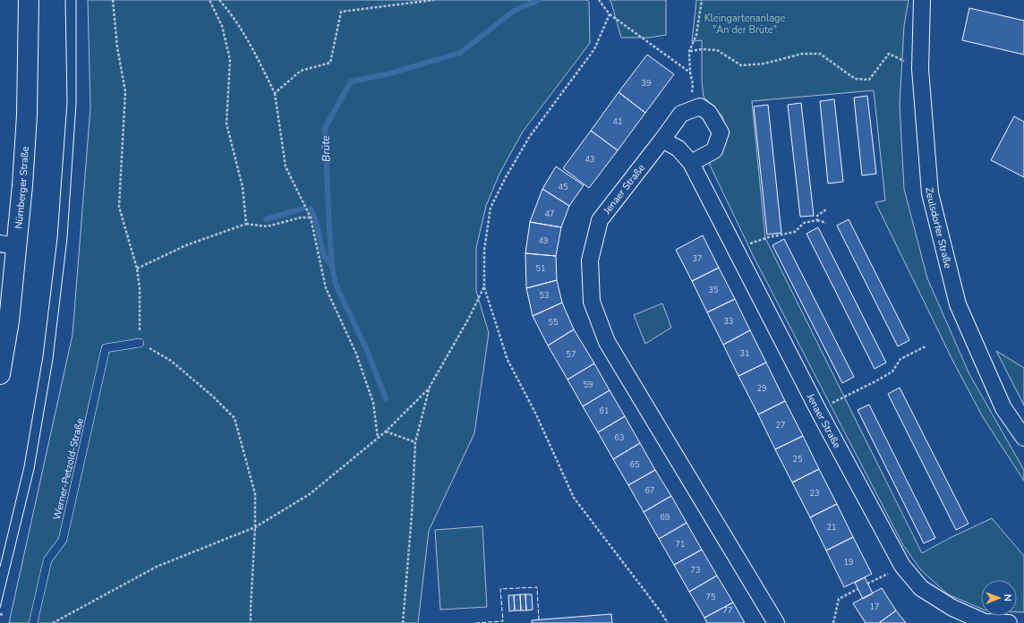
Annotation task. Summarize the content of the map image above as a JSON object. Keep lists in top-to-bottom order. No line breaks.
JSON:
{"streets":{"street":["Nürnberger Straße","Jenaer Straße","Zeulsdorfer Straße"],"lane":["Werner-Petzold-Straße"]},"water":["Brüte"],"parks":["Kleingartenanlage \"An der Brüte\""],"house_numbers":["39","41","43","45","47","49","37","51","35","53","33","55","31","57","59","29","61","27","63","25","65","67","23","69","21","71","19","73","75","17","77"],"north":"right"}
